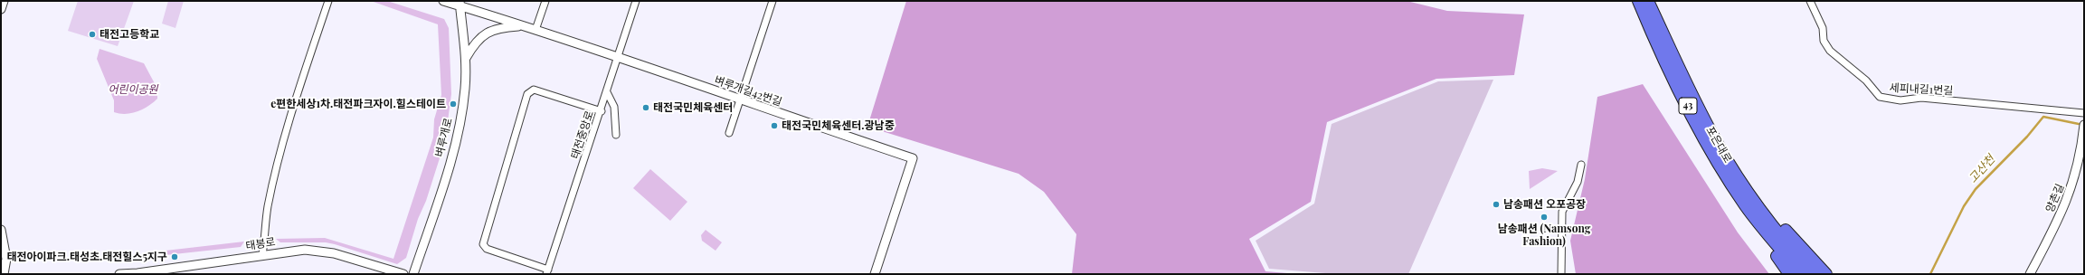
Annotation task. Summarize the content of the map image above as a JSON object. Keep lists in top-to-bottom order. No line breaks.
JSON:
{"streets":{"highway":["43","포은대로"],"street":["세피내길1번길","벼루개길42번길","태전중앙로","벼루개로","양촌길","태봉로"]},"crossings":[["벼루개길42번길","태전중앙로"],["벼루개길42번길","벼루개로"]],"water":["고산천"],"parks":["어린이공원"],"places":["태전고등학교","e편한세상1차.태전파크자이.힐스테이트","태전국민체육센터","태전국민체육센터.광남중","남송패션 오포공장","남송패션 (Namsong Fashion)","태전아이파크.태성초.태전힐스5지구"]}
